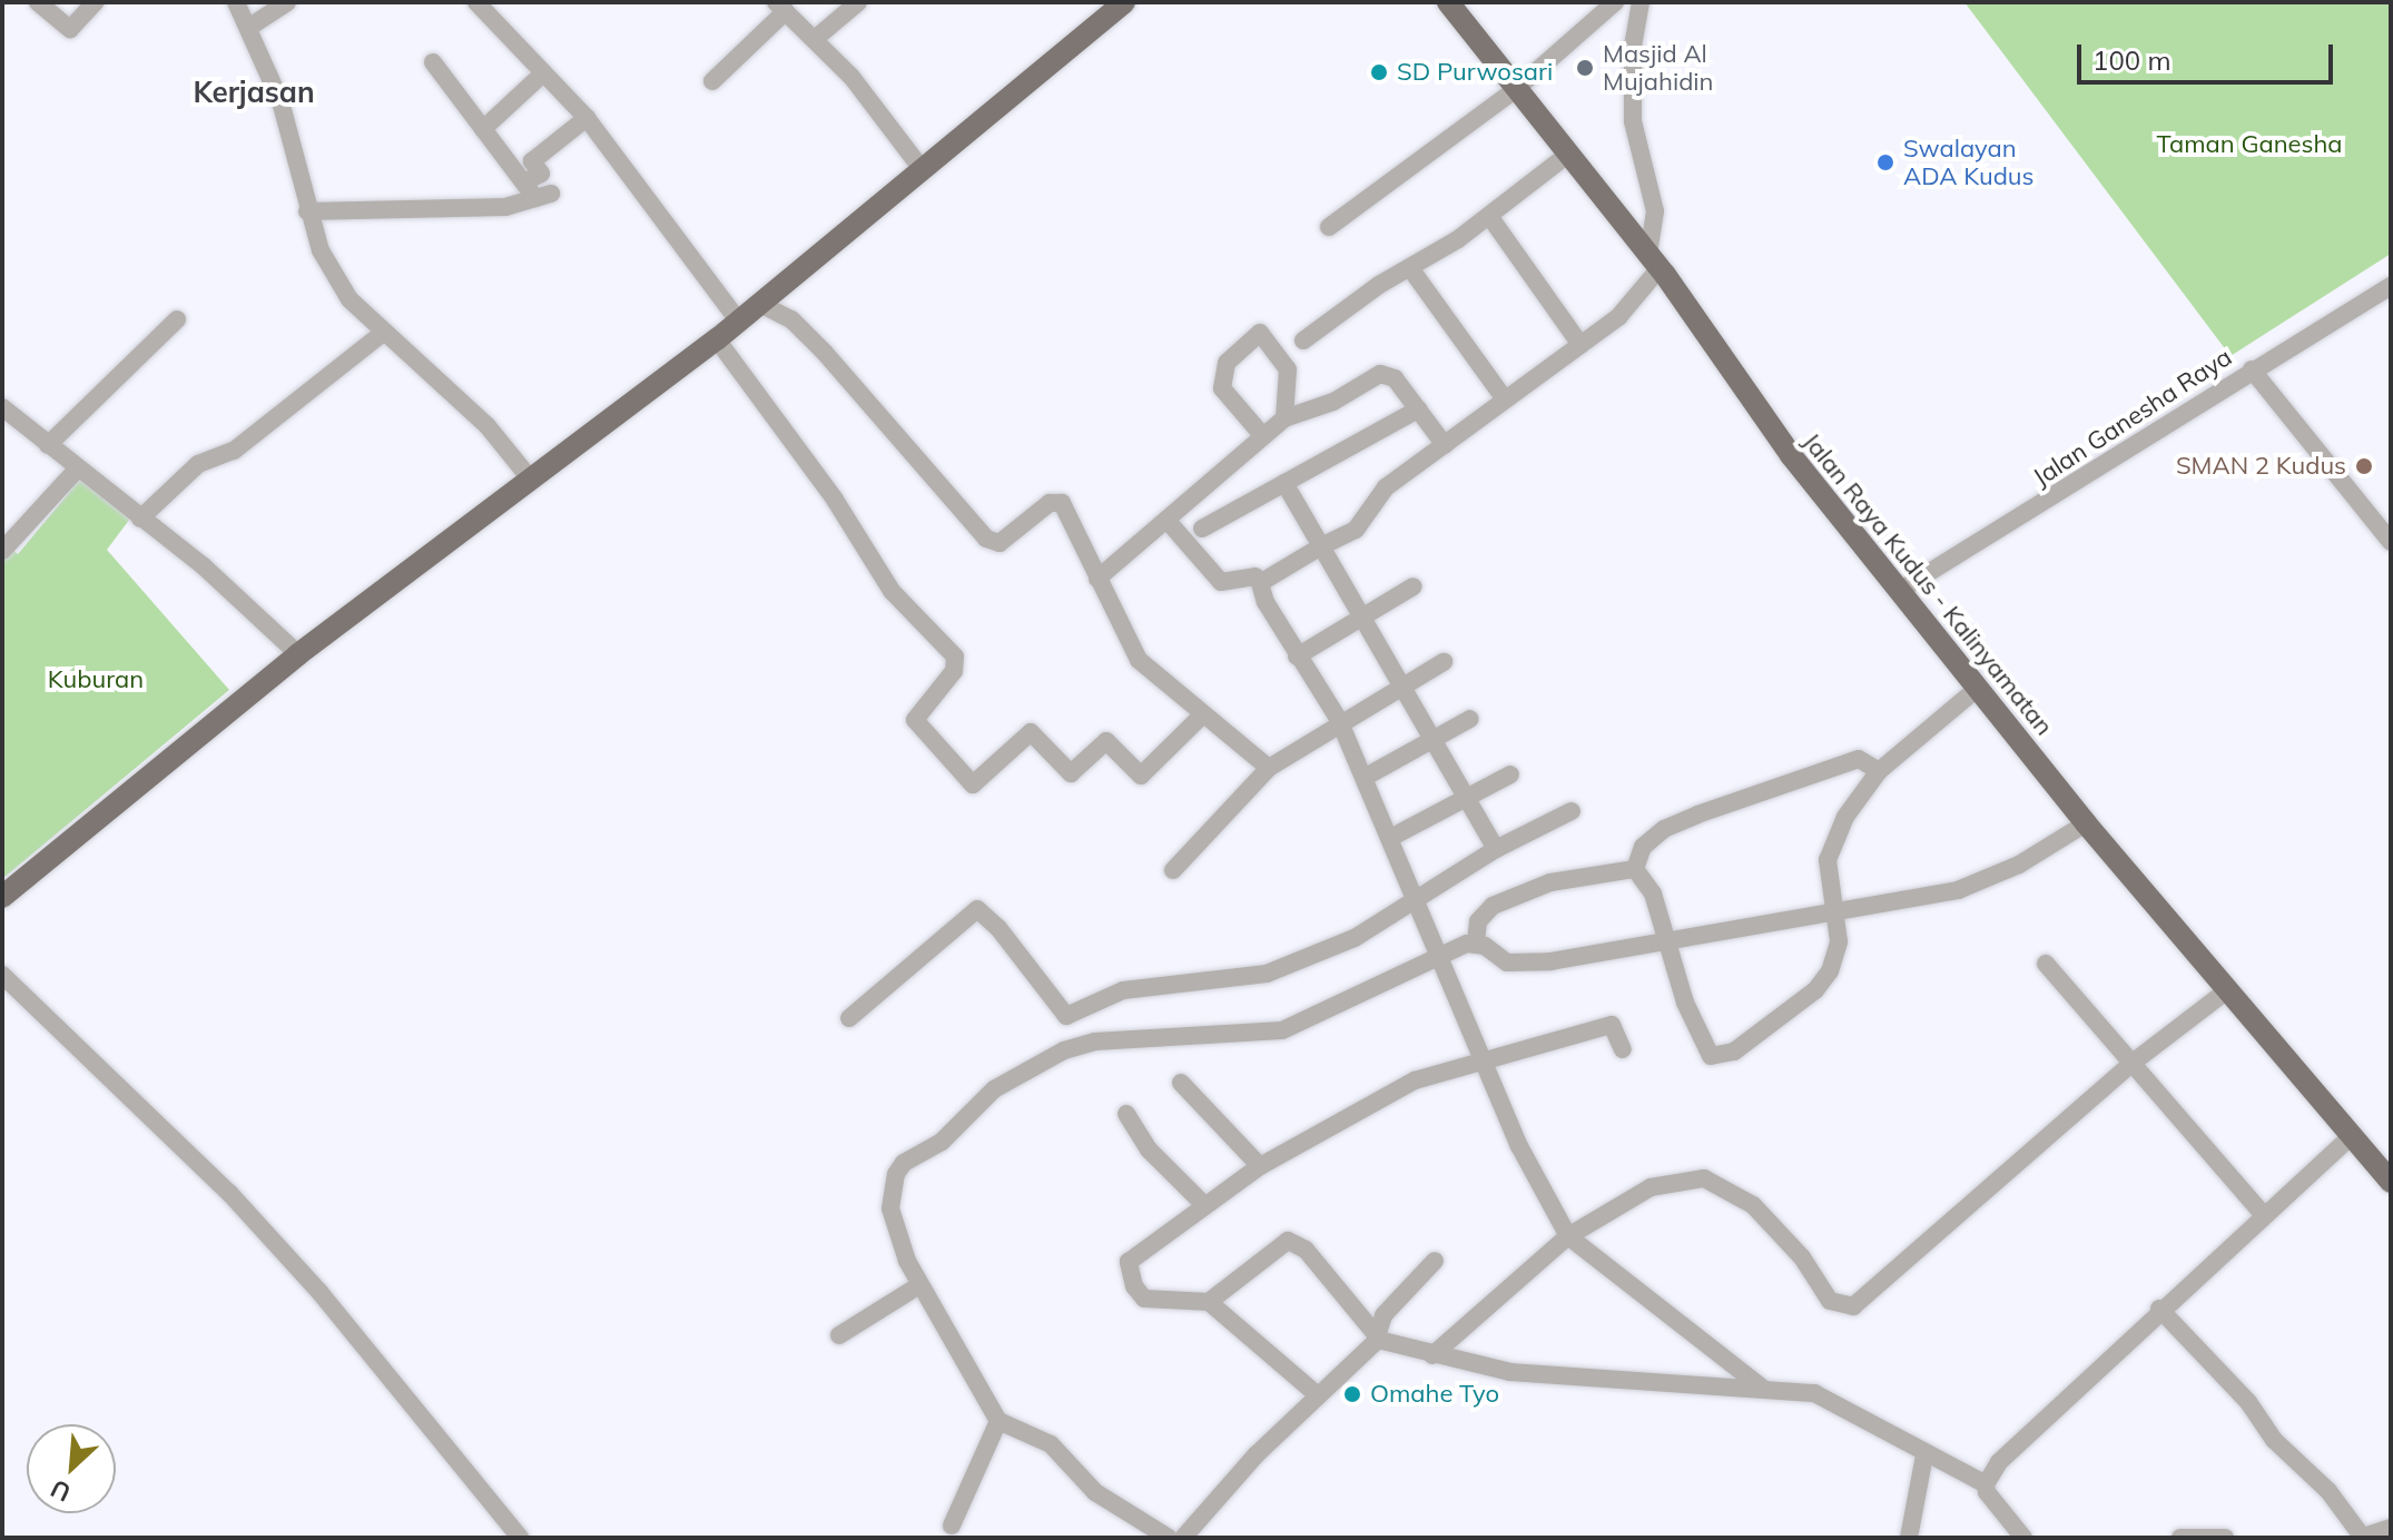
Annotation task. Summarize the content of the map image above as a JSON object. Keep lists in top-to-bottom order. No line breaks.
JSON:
{"streets":{"main road":["Jalan Raya Kudus - Kalinyamatan"],"street":["Jalan Ganesha Raya"]},"crossings":[["Jalan Ganesha Raya","Jalan Raya Kudus - Kalinyamatan"]],"districts":["Kerjasan"],"parks":["Taman Ganesha","Kuburan"],"places":["Masjid Al Mujahidin","SD Purwosari","Swalayan ADA Kudus","SMAN 2 Kudus","Omahe Tyo"],"scale_bar":"100 m","north":"bottom left"}
